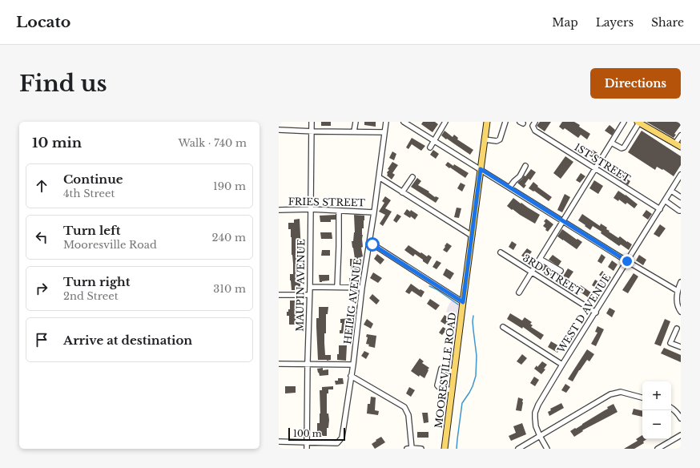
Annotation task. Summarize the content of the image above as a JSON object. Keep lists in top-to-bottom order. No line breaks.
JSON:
{"streets":{"main road":["MOORESVILLE ROAD"],"street":["1ST STREET","FRIES STREET","3RD STREET","MAUPIN AVENUE","HEILIG AVENUE","WEST D AVENUE"]},"crossings":[["1ST STREET","WEST D AVENUE"],["FRIES STREET","MAUPIN AVENUE"],["FRIES STREET","HEILIG AVENUE"],["3RD STREET","WEST D AVENUE"],["MAUPIN AVENUE","HEILIG AVENUE"]],"scale_bar":"100 m","page":{"header":"Locato","nav":["Map","Layers","Share"],"buttons":"Directions","title":"Find us","heading":["10 min","Walk · 740 m"],"list":[["Continue","4th Street","190 m"],["Turn left","Mooresville Road","240 m"],["Turn right","2nd Street","310 m"],"Arrive at destination"],"map_buttons":["+","−"],"scale":"100 m"}}
